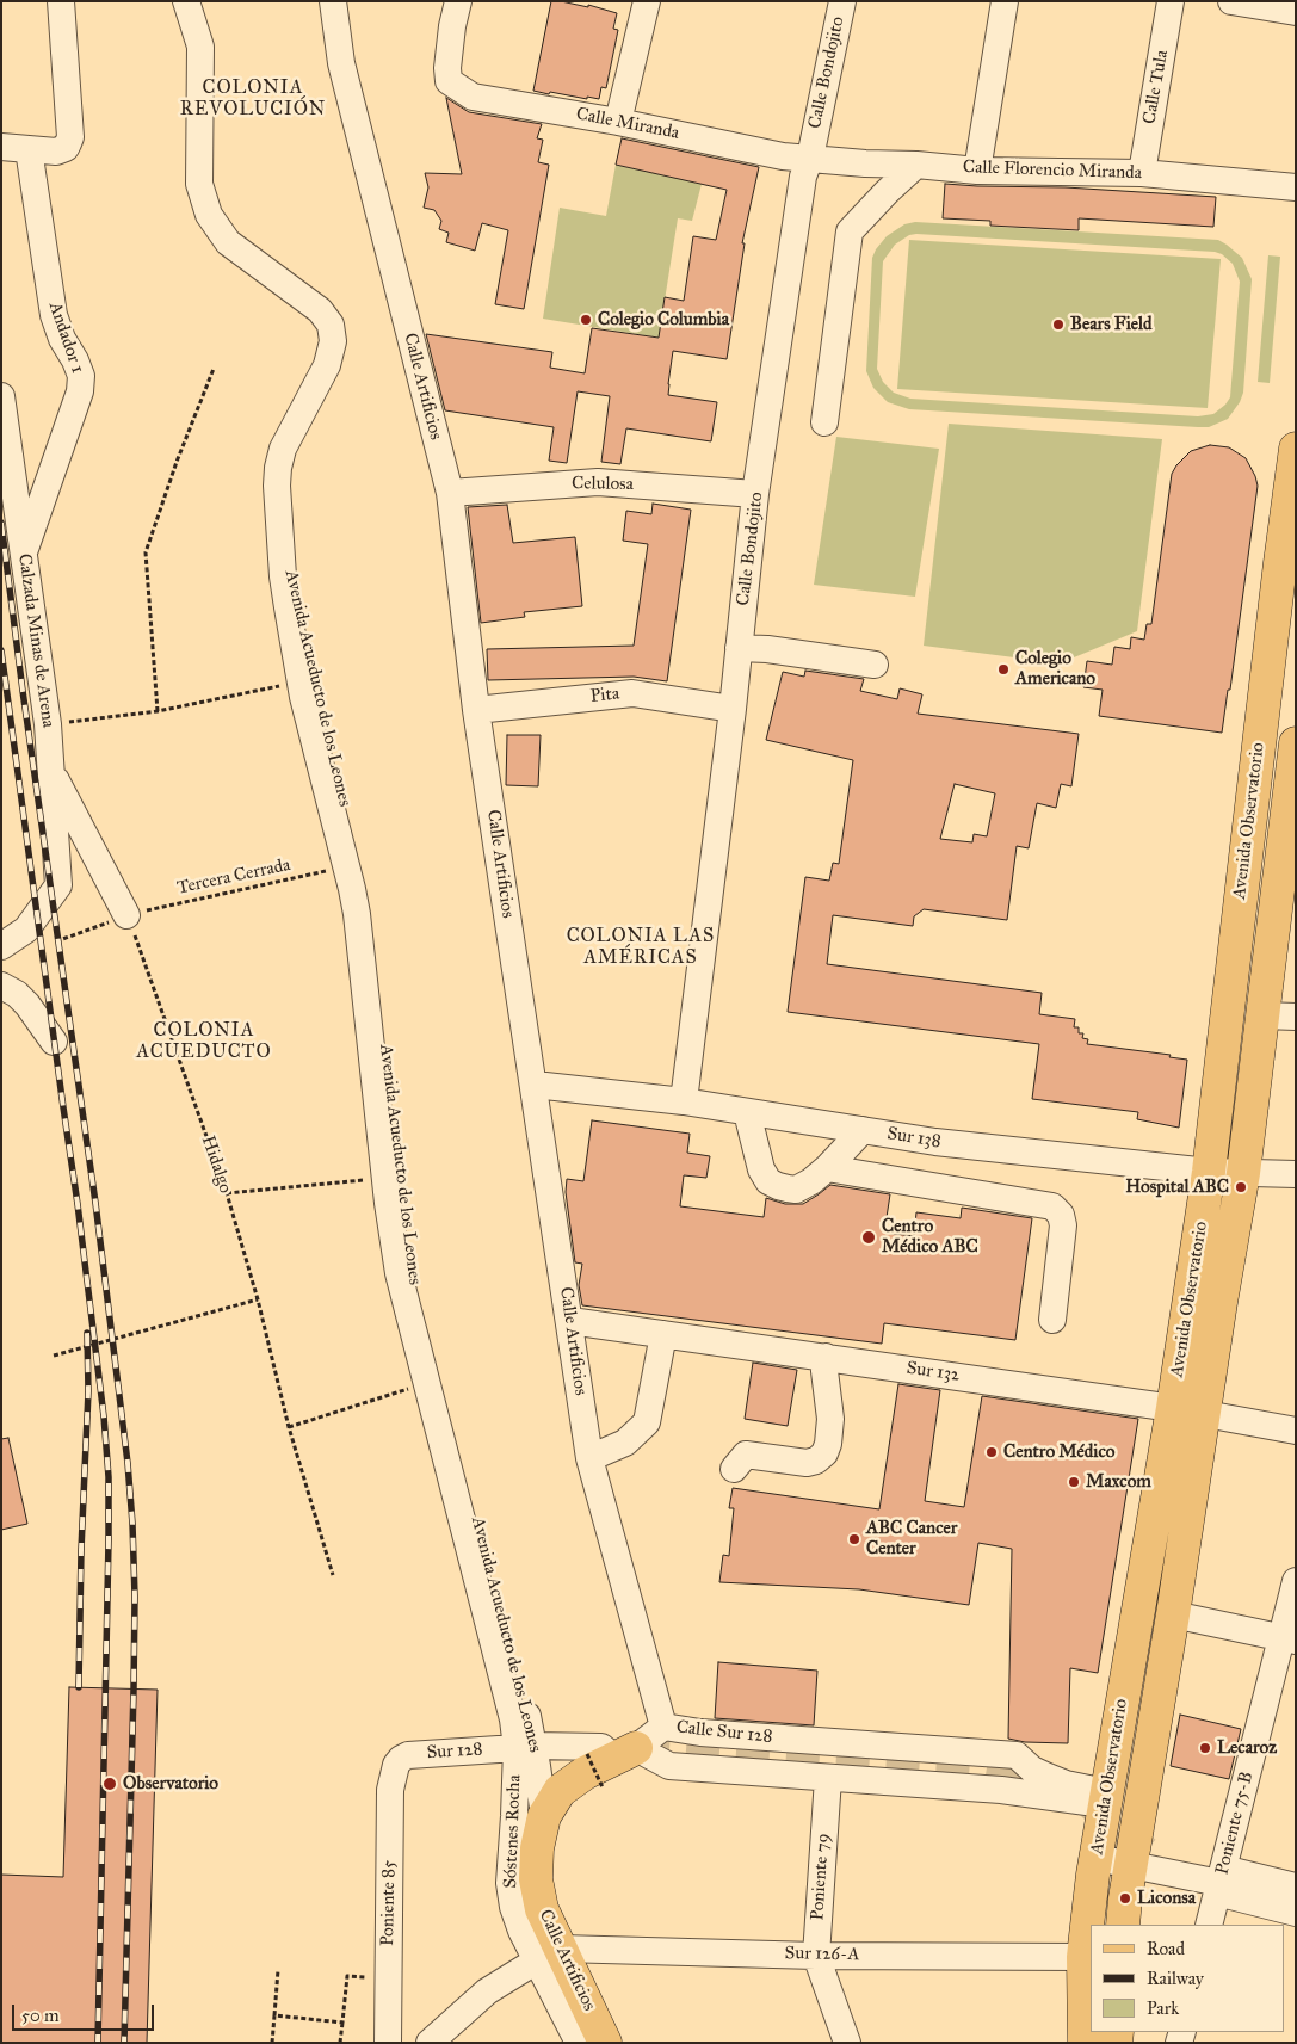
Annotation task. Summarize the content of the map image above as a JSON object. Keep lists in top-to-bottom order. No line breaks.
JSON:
{"streets":{"main road":["Calle Artificios","Avenida Observatorio"],"street":["Calle Bondojito","Calle Tula","Calle Miranda","Calle Florencio Miranda","Andador 1","Celulosa","Calzada Minas de Arena","Avenida Acueducto de los Leones","Pita","Sur 138","Sur 132","Calle Sur 128","Sur 128","Poniente 75-B","Sóstenes Rocha","Poniente 79","Poniente 85","Sur 126-A"],"path":["Tercera Cerrada","Hidalgo"]},"crossings":[["Calle Bondojito","Calle Miranda"],["Calle Bondojito","Calle Florencio Miranda"],["Calle Bondojito","Celulosa"],["Calle Bondojito","Pita"],["Calle Bondojito","Sur 138"],["Calle Tula","Calle Florencio Miranda"],["Calle Miranda","Calle Florencio Miranda"],["Andador 1","Calzada Minas de Arena"],["Calle Artificios","Celulosa"],["Calle Artificios","Avenida Acueducto de los Leones"],["Calle Artificios","Pita"],["Calle Artificios","Sur 138"],["Calle Artificios","Sur 132"],["Calle Artificios","Calle Sur 128"],["Calle Artificios","Sur 128"],["Calle Artificios","Sóstenes Rocha"],["Calle Artificios","Sur 126-A"],["Avenida Acueducto de los Leones","Tercera Cerrada"],["Avenida Acueducto de los Leones","Sur 128"],["Avenida Acueducto de los Leones","Sóstenes Rocha"],["Avenida Observatorio","Sur 138"],["Avenida Observatorio","Sur 132"],["Avenida Observatorio","Calle Sur 128"],["Avenida Observatorio","Sur 126-A"],["Tercera Cerrada","Hidalgo"],["Calle Sur 128","Sur 128"],["Calle Sur 128","Poniente 79"],["Sur 128","Sóstenes Rocha"],["Sur 128","Poniente 85"],["Sóstenes Rocha","Sur 126-A"],["Poniente 79","Sur 126-A"]],"districts":["COLONIA REVOLUCIÓN","COLONIA LAS AMÉRICAS","COLONIA ACUEDUCTO"],"places":["Colegio Columbia","Bears Field","Colegio Americano","Hospital ABC","Centro Médico ABC","Centro Médico","Maxcom","ABC Cancer Center","Lecaroz","Observatorio","Liconsa"],"legend":["Road","Railway","Park"],"scale_bar":"50 m"}
